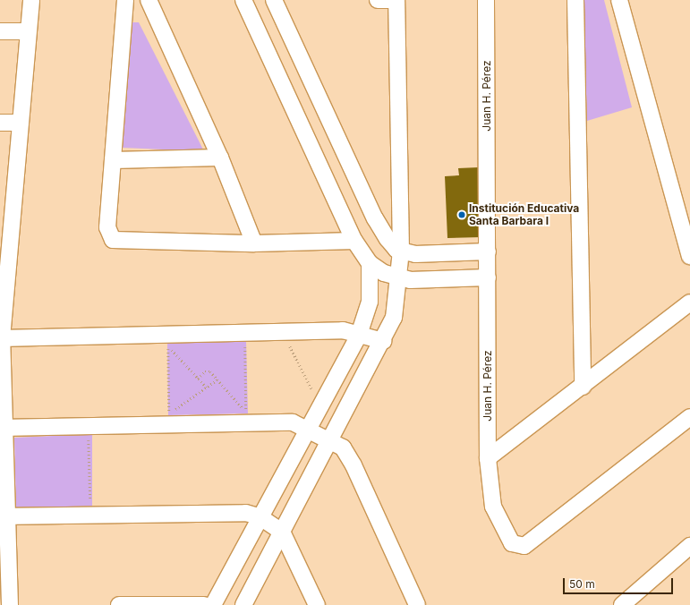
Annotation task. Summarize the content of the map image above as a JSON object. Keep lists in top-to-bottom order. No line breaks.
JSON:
{"streets":{"street":["Juan H. Pérez"]},"places":["Institución Educativa Santa Barbara I"],"scale_bar":"50 m"}
